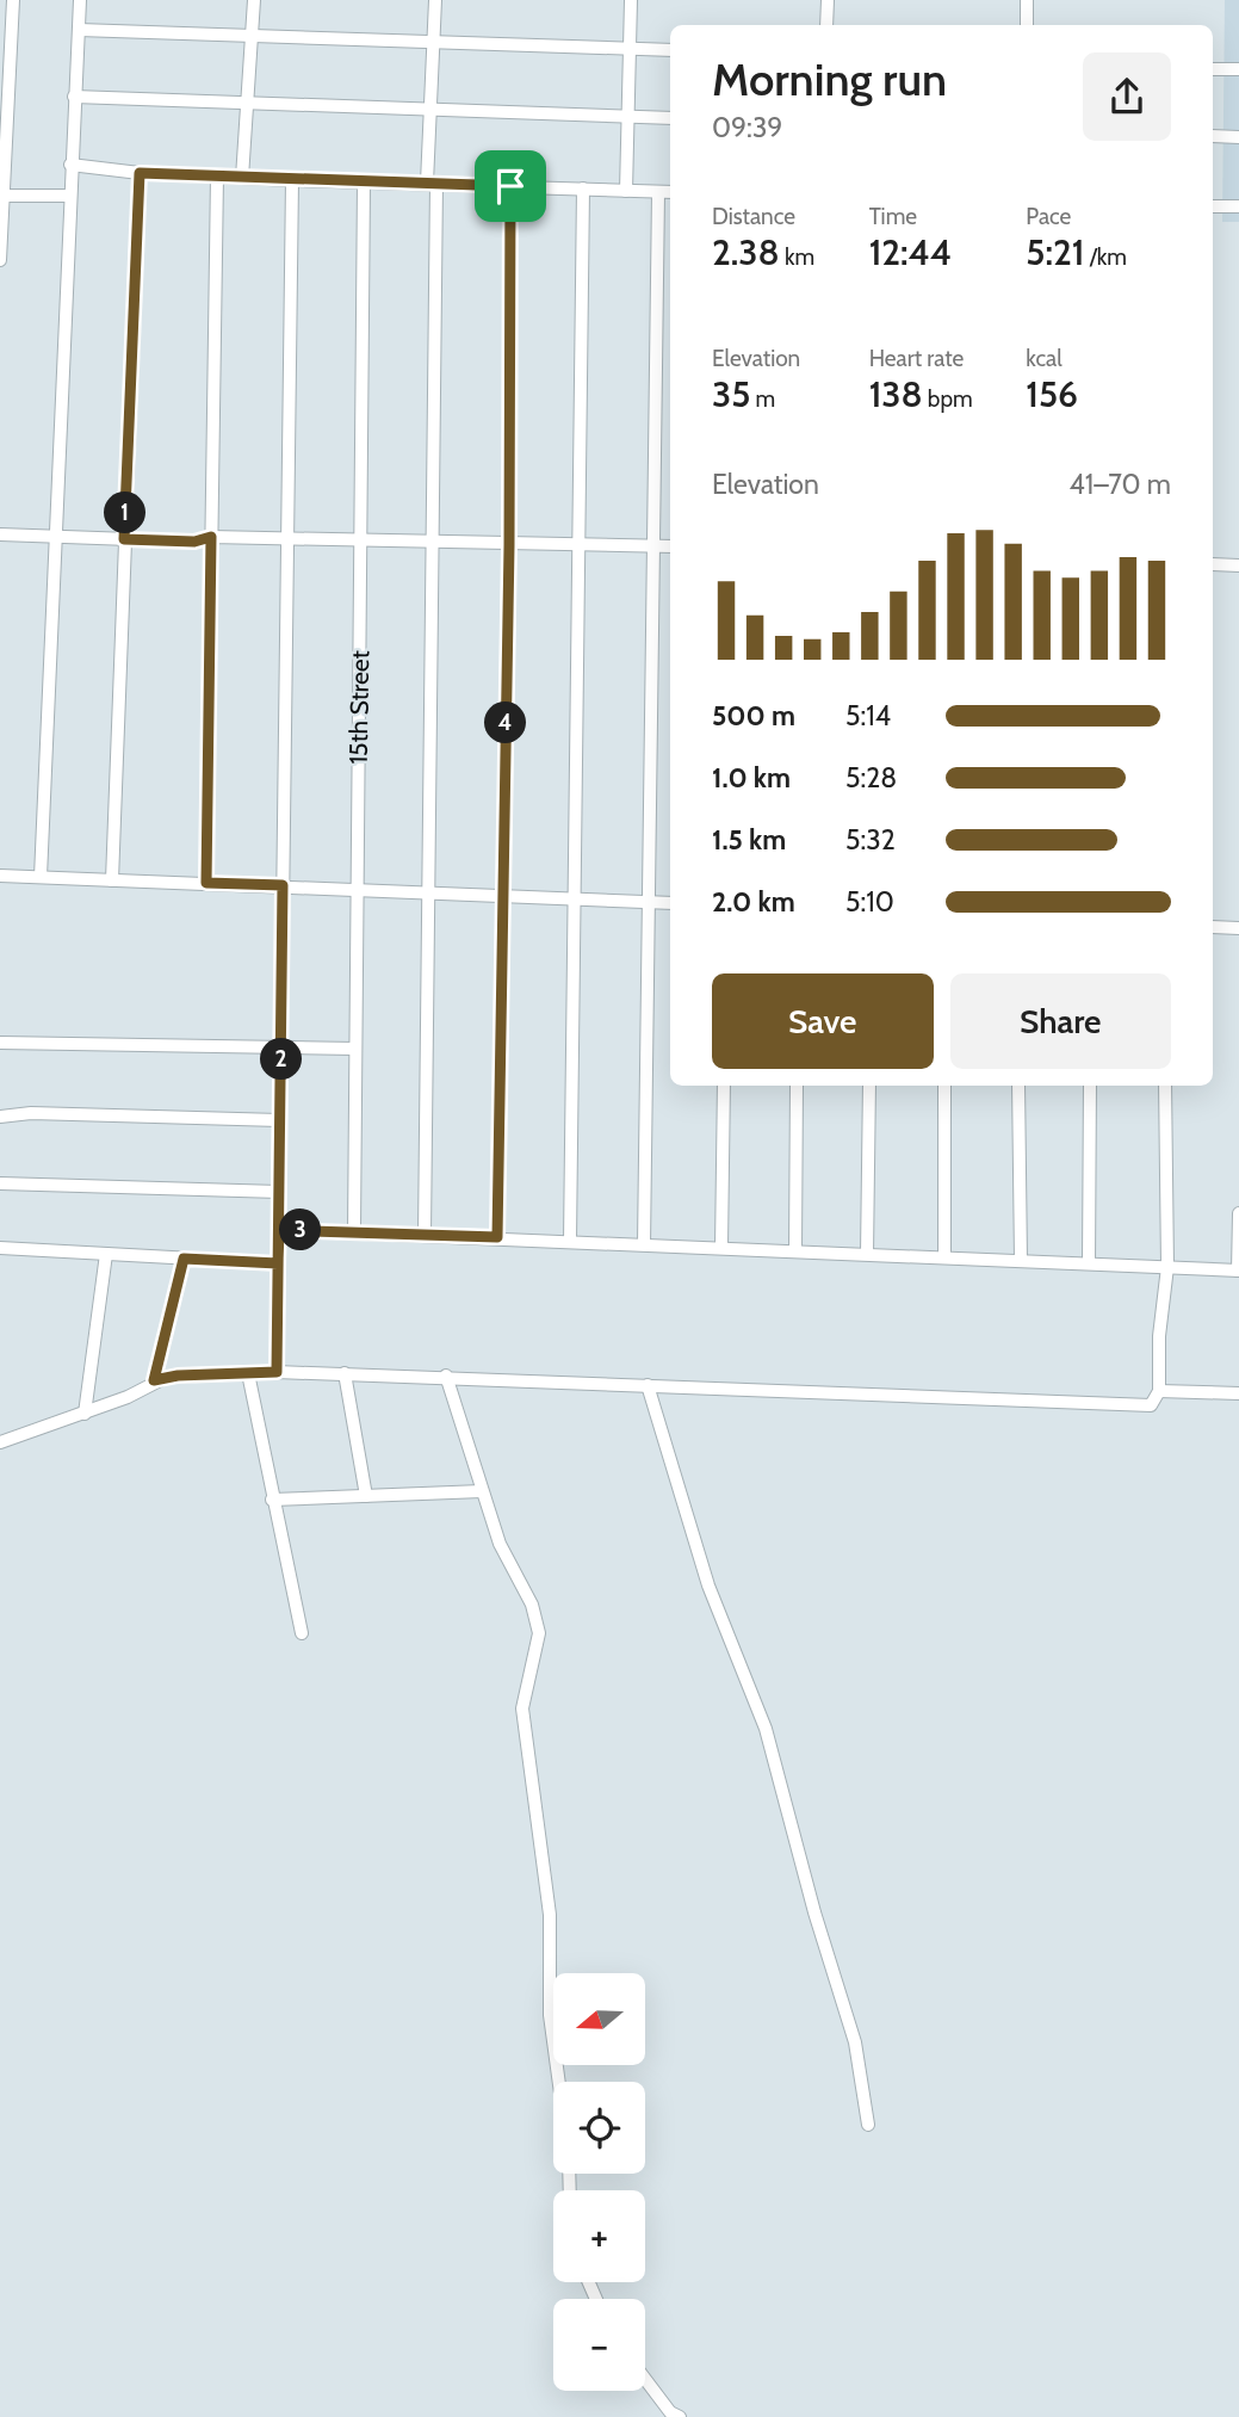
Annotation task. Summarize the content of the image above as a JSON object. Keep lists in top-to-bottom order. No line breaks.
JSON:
{"streets":{"street":["15th Street"]},"north":"left","page":{"heading":["Morning run","09:39"],"stats":[["Distance","2.38 km"],["Time","12:44"],["Pace","5:21 /km"],["Elevation","35 m"],["Heart rate","138 bpm"],["kcal","156"]],"chart":["Elevation","41–70 m"],"pins":["1","4","2","3"],"list":[{"name":"500 m","note":"5:14"},{"name":"1.0 km","note":"5:28"},{"name":"1.5 km","note":"5:32"},{"name":"2.0 km","note":"5:10"}],"buttons":["Save","Share"],"map_buttons":["+","−"]}}
